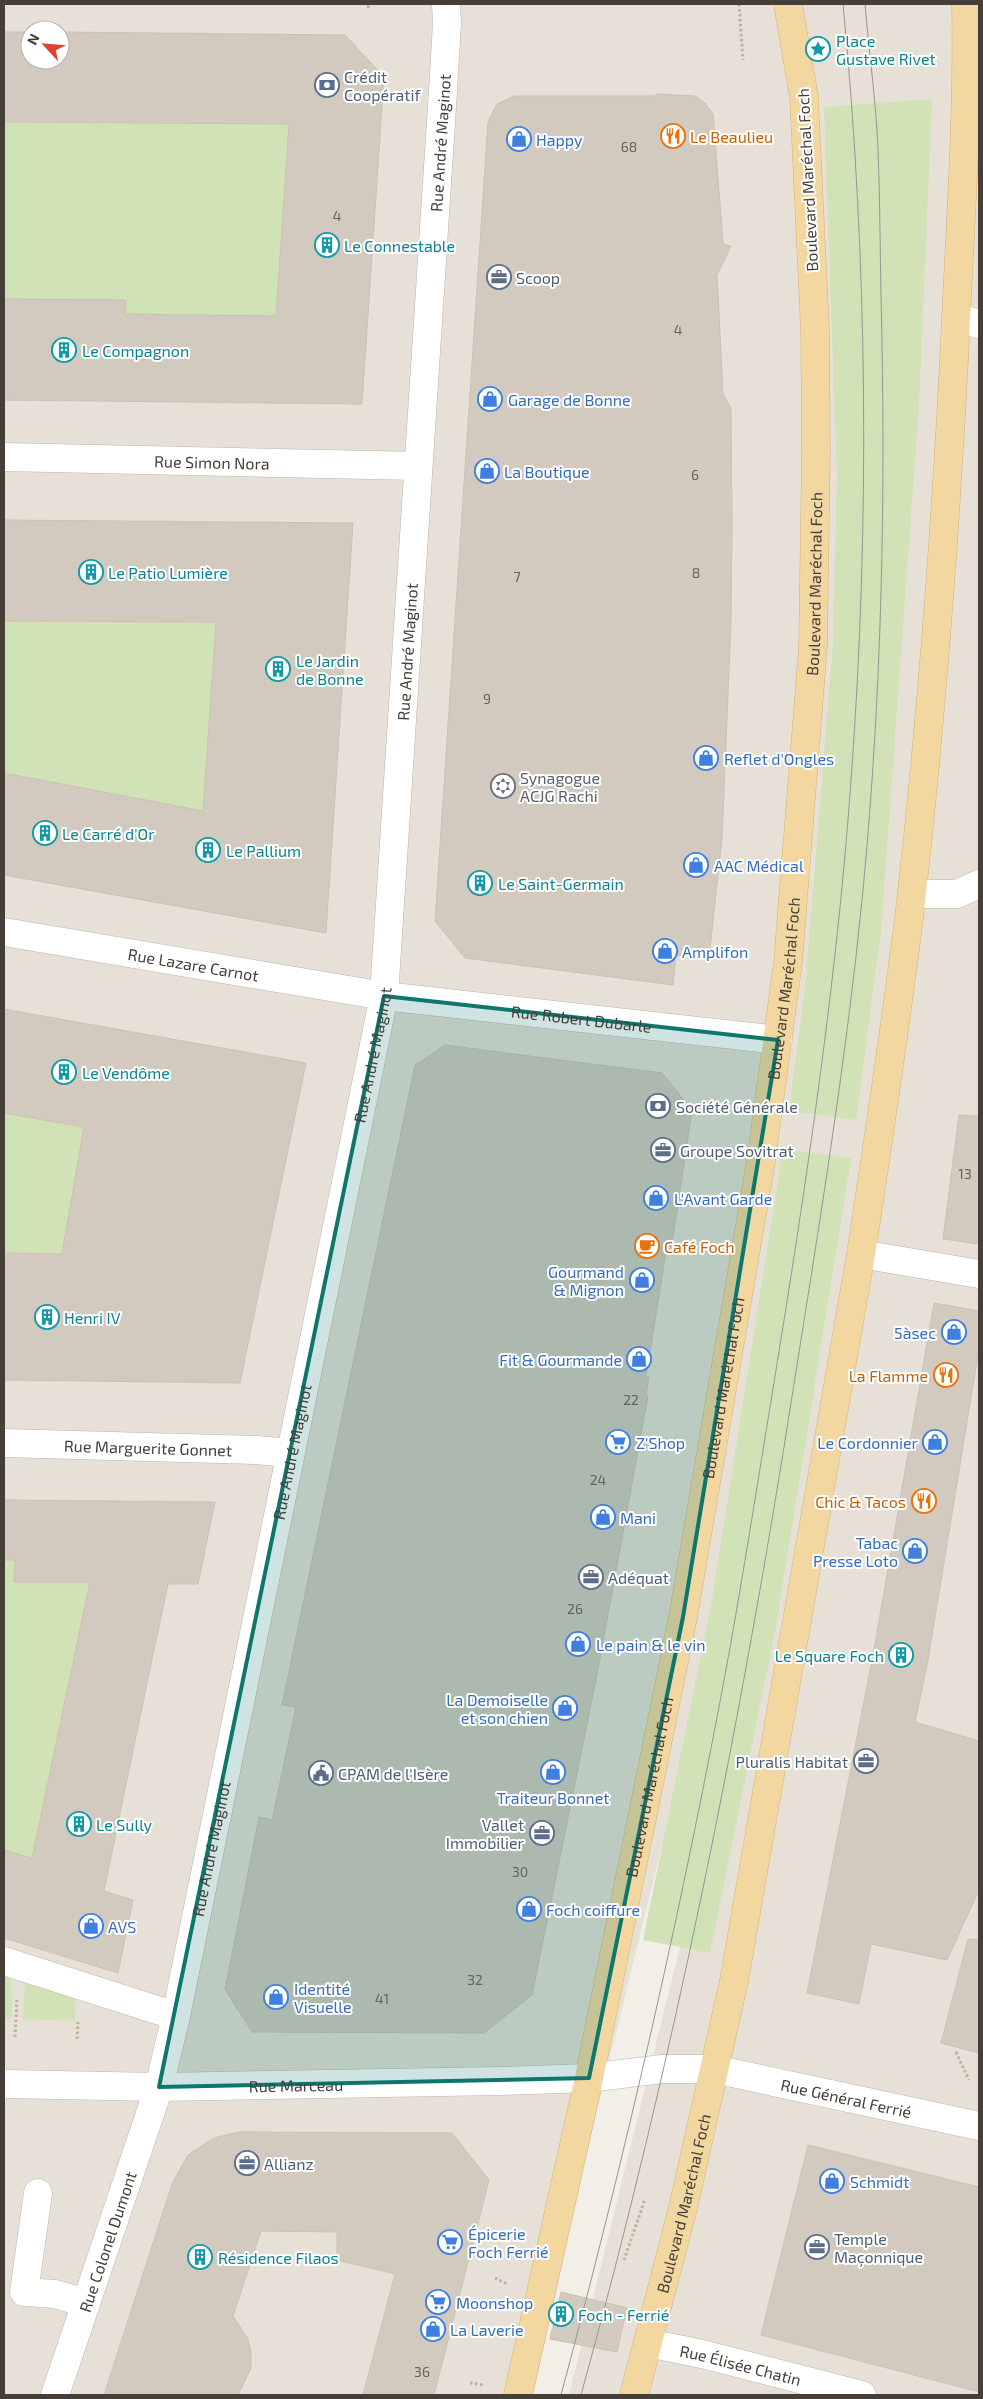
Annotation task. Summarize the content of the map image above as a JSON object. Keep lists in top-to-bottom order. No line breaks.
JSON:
{"streets":{"main road":["Boulevard Maréchal Foch"],"street":["Rue André Maginot","Rue Simon Nora","Rue Lazare Carnot","Rue Robert Dubarle","Rue Marguerite Gonnet","Rue Marceau","Rue Général Ferrié","Rue Colonel Dumont","Rue Élisée Chatin"]},"crossings":[["Rue André Maginot","Rue Simon Nora"],["Rue André Maginot","Rue Lazare Carnot"],["Rue André Maginot","Rue Robert Dubarle"],["Rue André Maginot","Rue Marguerite Gonnet"],["Rue André Maginot","Rue Marceau"],["Rue André Maginot","Rue Colonel Dumont"],["Boulevard Maréchal Foch","Rue Robert Dubarle"],["Boulevard Maréchal Foch","Rue Marceau"],["Boulevard Maréchal Foch","Rue Général Ferrié"],["Boulevard Maréchal Foch","Rue Élisée Chatin"],["Rue Lazare Carnot","Rue Robert Dubarle"],["Rue Marceau","Rue Colonel Dumont"]],"places":{"place":["Place Gustave Rivet"],"bank":["Crédit Coopératif","Société Générale"],"restaurant":["Le Beaulieu","La Flamme","Chic & Tacos"],"shop":["Happy","Garage de Bonne","La Boutique","Reflet d'Ongles","AAC Médical","Amplifon","L'Avant Garde","Gourmand & Mignon","5àsec","Fit & Gourmande","Le Cordonnier","Mani","Tabac Presse Loto","Le pain & le vin","La Demoiselle et son chien","Traiteur Bonnet","Foch coiffure","AVS","Identité Visuelle","Schmidt","La Laverie"],"building":["Le Connestable","Le Compagnon","Le Patio Lumière","Le Jardin de Bonne","Le Carré d'Or","Le Pallium","Le Saint-Germain","Le Vendôme","Henri IV","Le Square Foch","Le Sully","Résidence Filaos","Foch - Ferrié"],"office":["Scoop","Groupe Sovitrat","Adéquat","Pluralis Habitat","Vallet Immobilier","Allianz","Temple Maçonnique"],"synagogue":["Synagogue ACJG Rachi"],"cafe":["Café Foch"],"supermarket":["Z'Shop","Épicerie Foch Ferrié","Moonshop"],"public building":["CPAM de l'Isère"]},"house_numbers":["68","4","4","6","8","7","9","13","22","24","26","30","32","41","36"],"north":"top left"}
